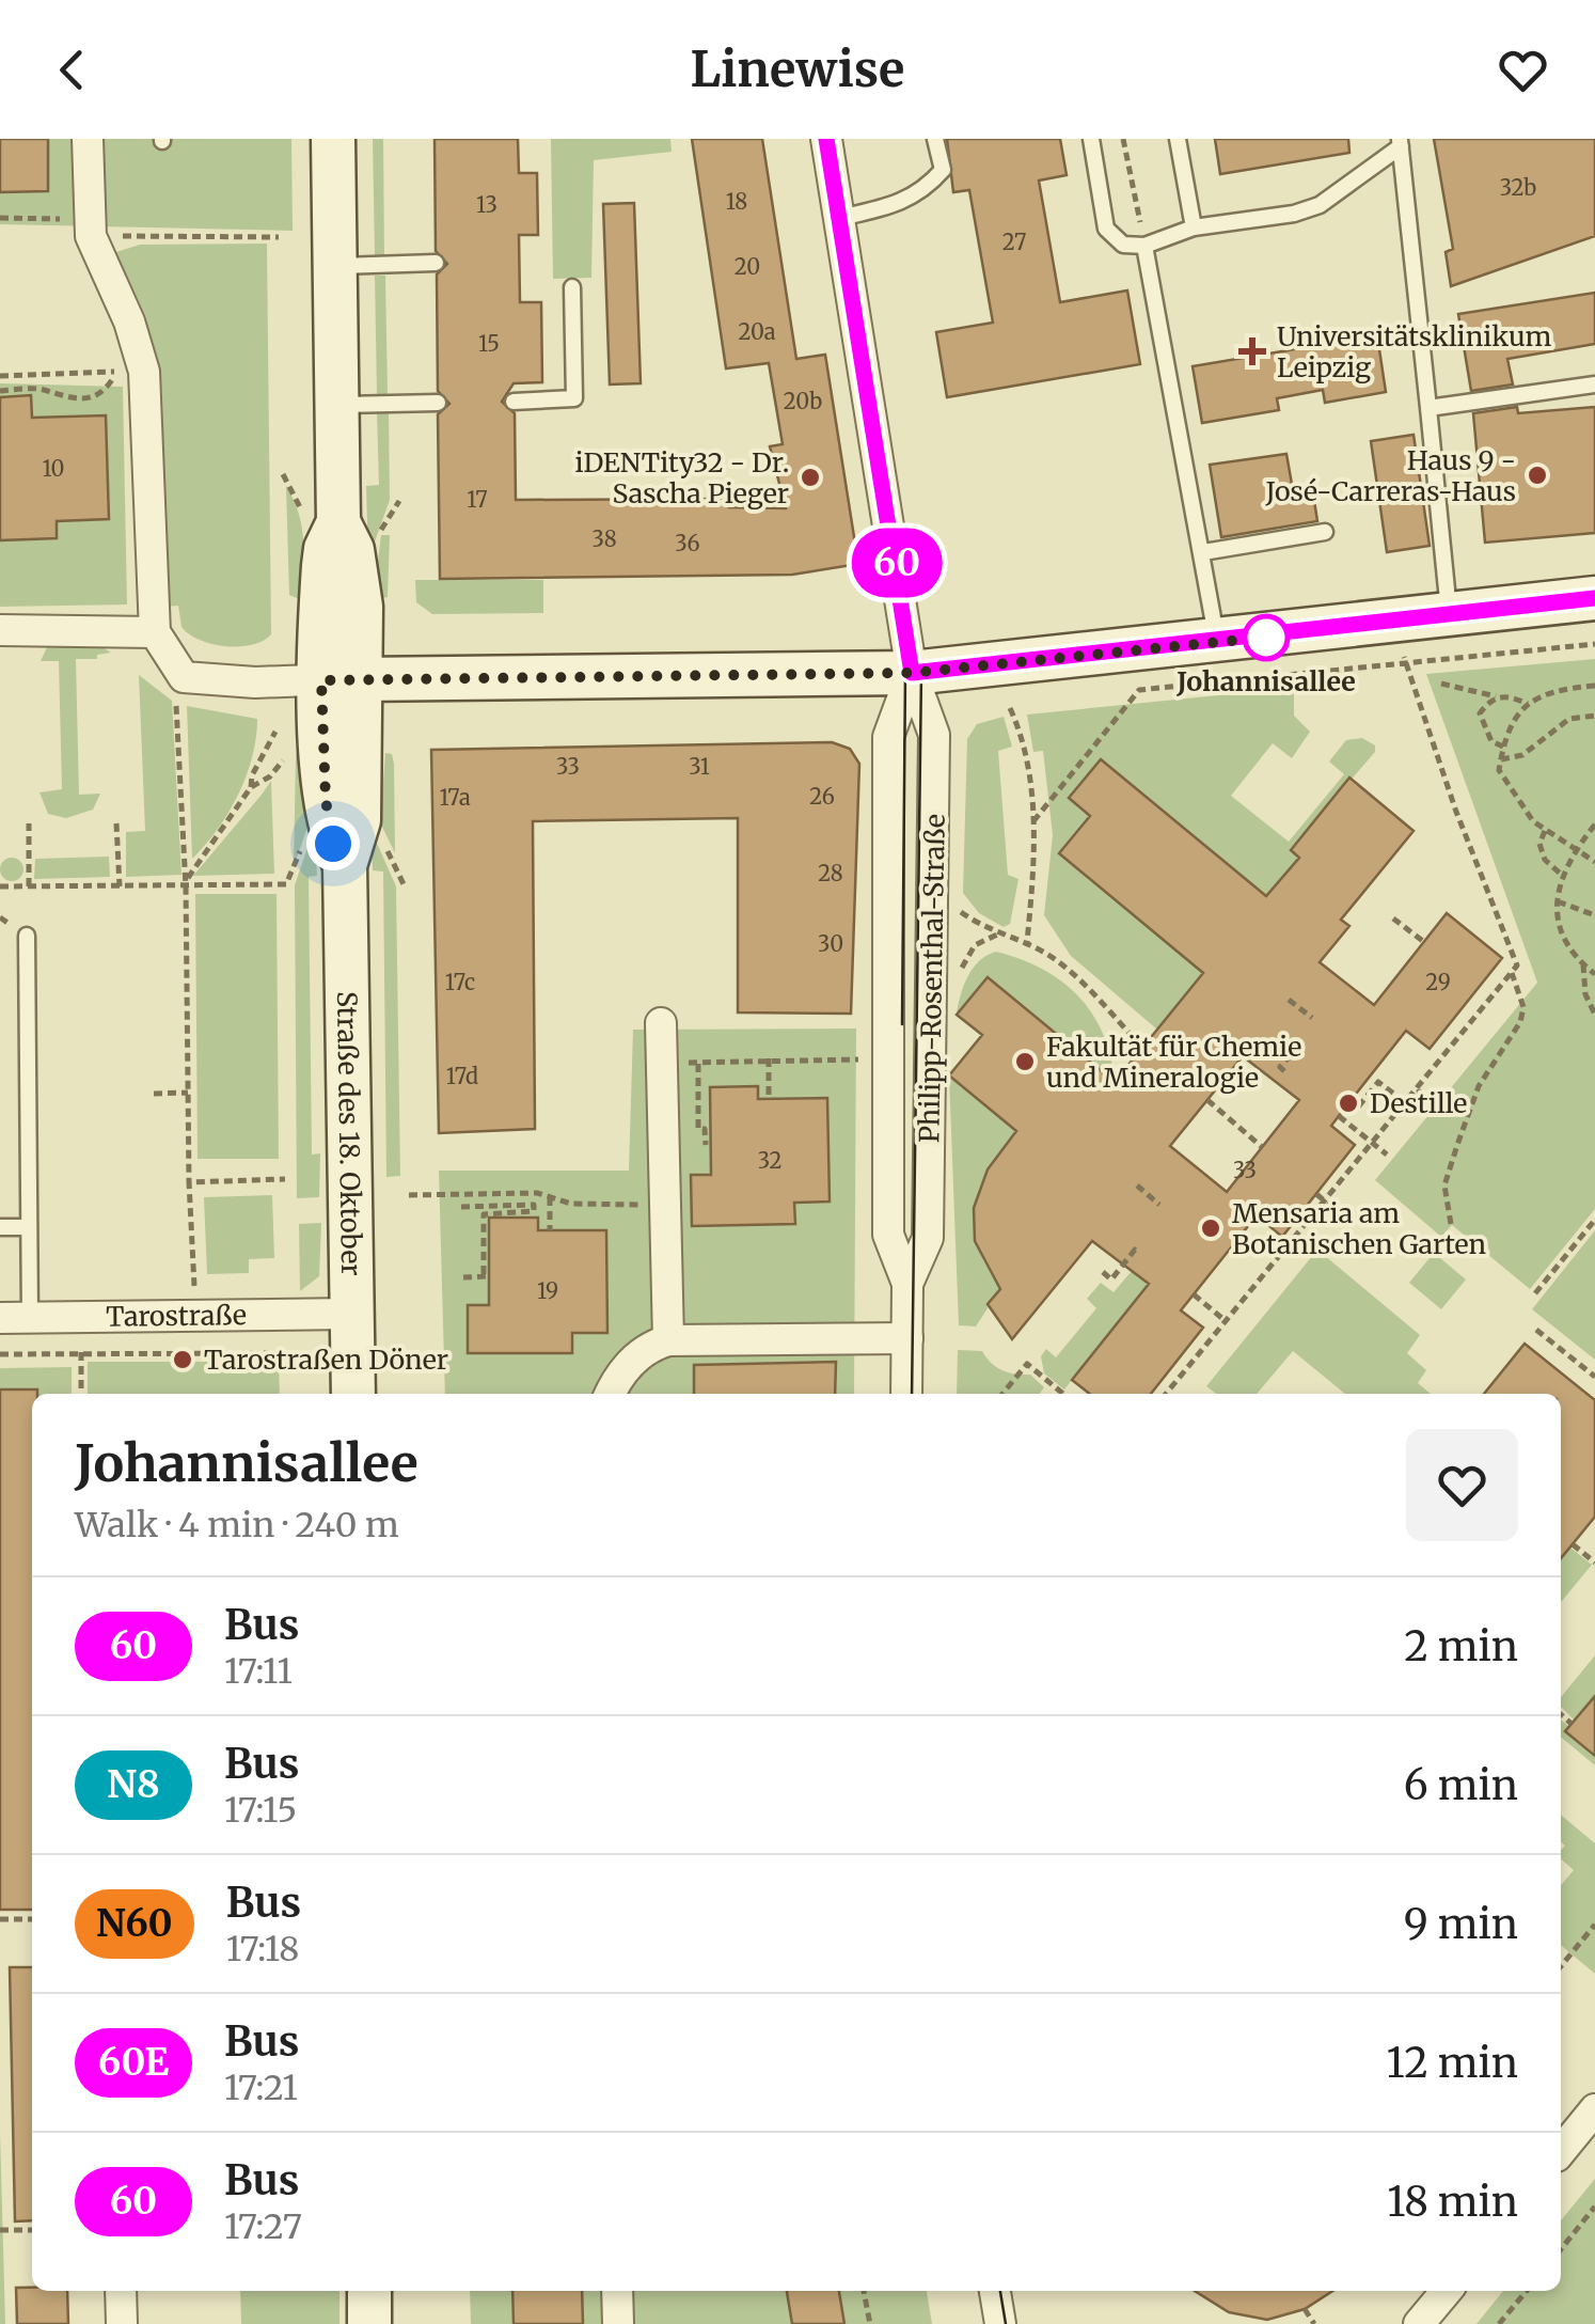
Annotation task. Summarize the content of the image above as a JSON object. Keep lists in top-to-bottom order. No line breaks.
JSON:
{"streets":{"main road":["Straße des 18. Oktober"],"street":["Philipp-Rosenthal-Straße","Tarostraße"]},"crossings":[["Straße des 18. Oktober","Tarostraße"]],"places":{"health":["Universitätsklinikum Leipzig"],"other":["Haus 9 - José-Carreras-Haus","iDENTity32 - Dr. Sascha Pieger","Johannisallee","Fakultät für Chemie und Mineralogie","Destille","Mensaria am Botanischen Garten","Tarostraßen Döner"]},"lines":["bus line 60"],"house_numbers":["32b","18","13","27","20","20a","15","20b","10","17","38","36","33","31","26","17a","28","30","17c","29","17d","32","33","19"],"page":{"header":"Linewise","on_map":"60","heading":["Johannisallee","Walk · 4 min · 240 m"],"list":[{"mark":"60","name":"Bus","note":"17:11","value":"2 min"},{"mark":"N8","name":"Bus","note":"17:15","value":"6 min"},{"mark":"N60","name":"Bus","note":"17:18","value":"9 min"},{"mark":"60E","name":"Bus","note":"17:21","value":"12 min"},{"mark":"60","name":"Bus","note":"17:27","value":"18 min"}]}}
